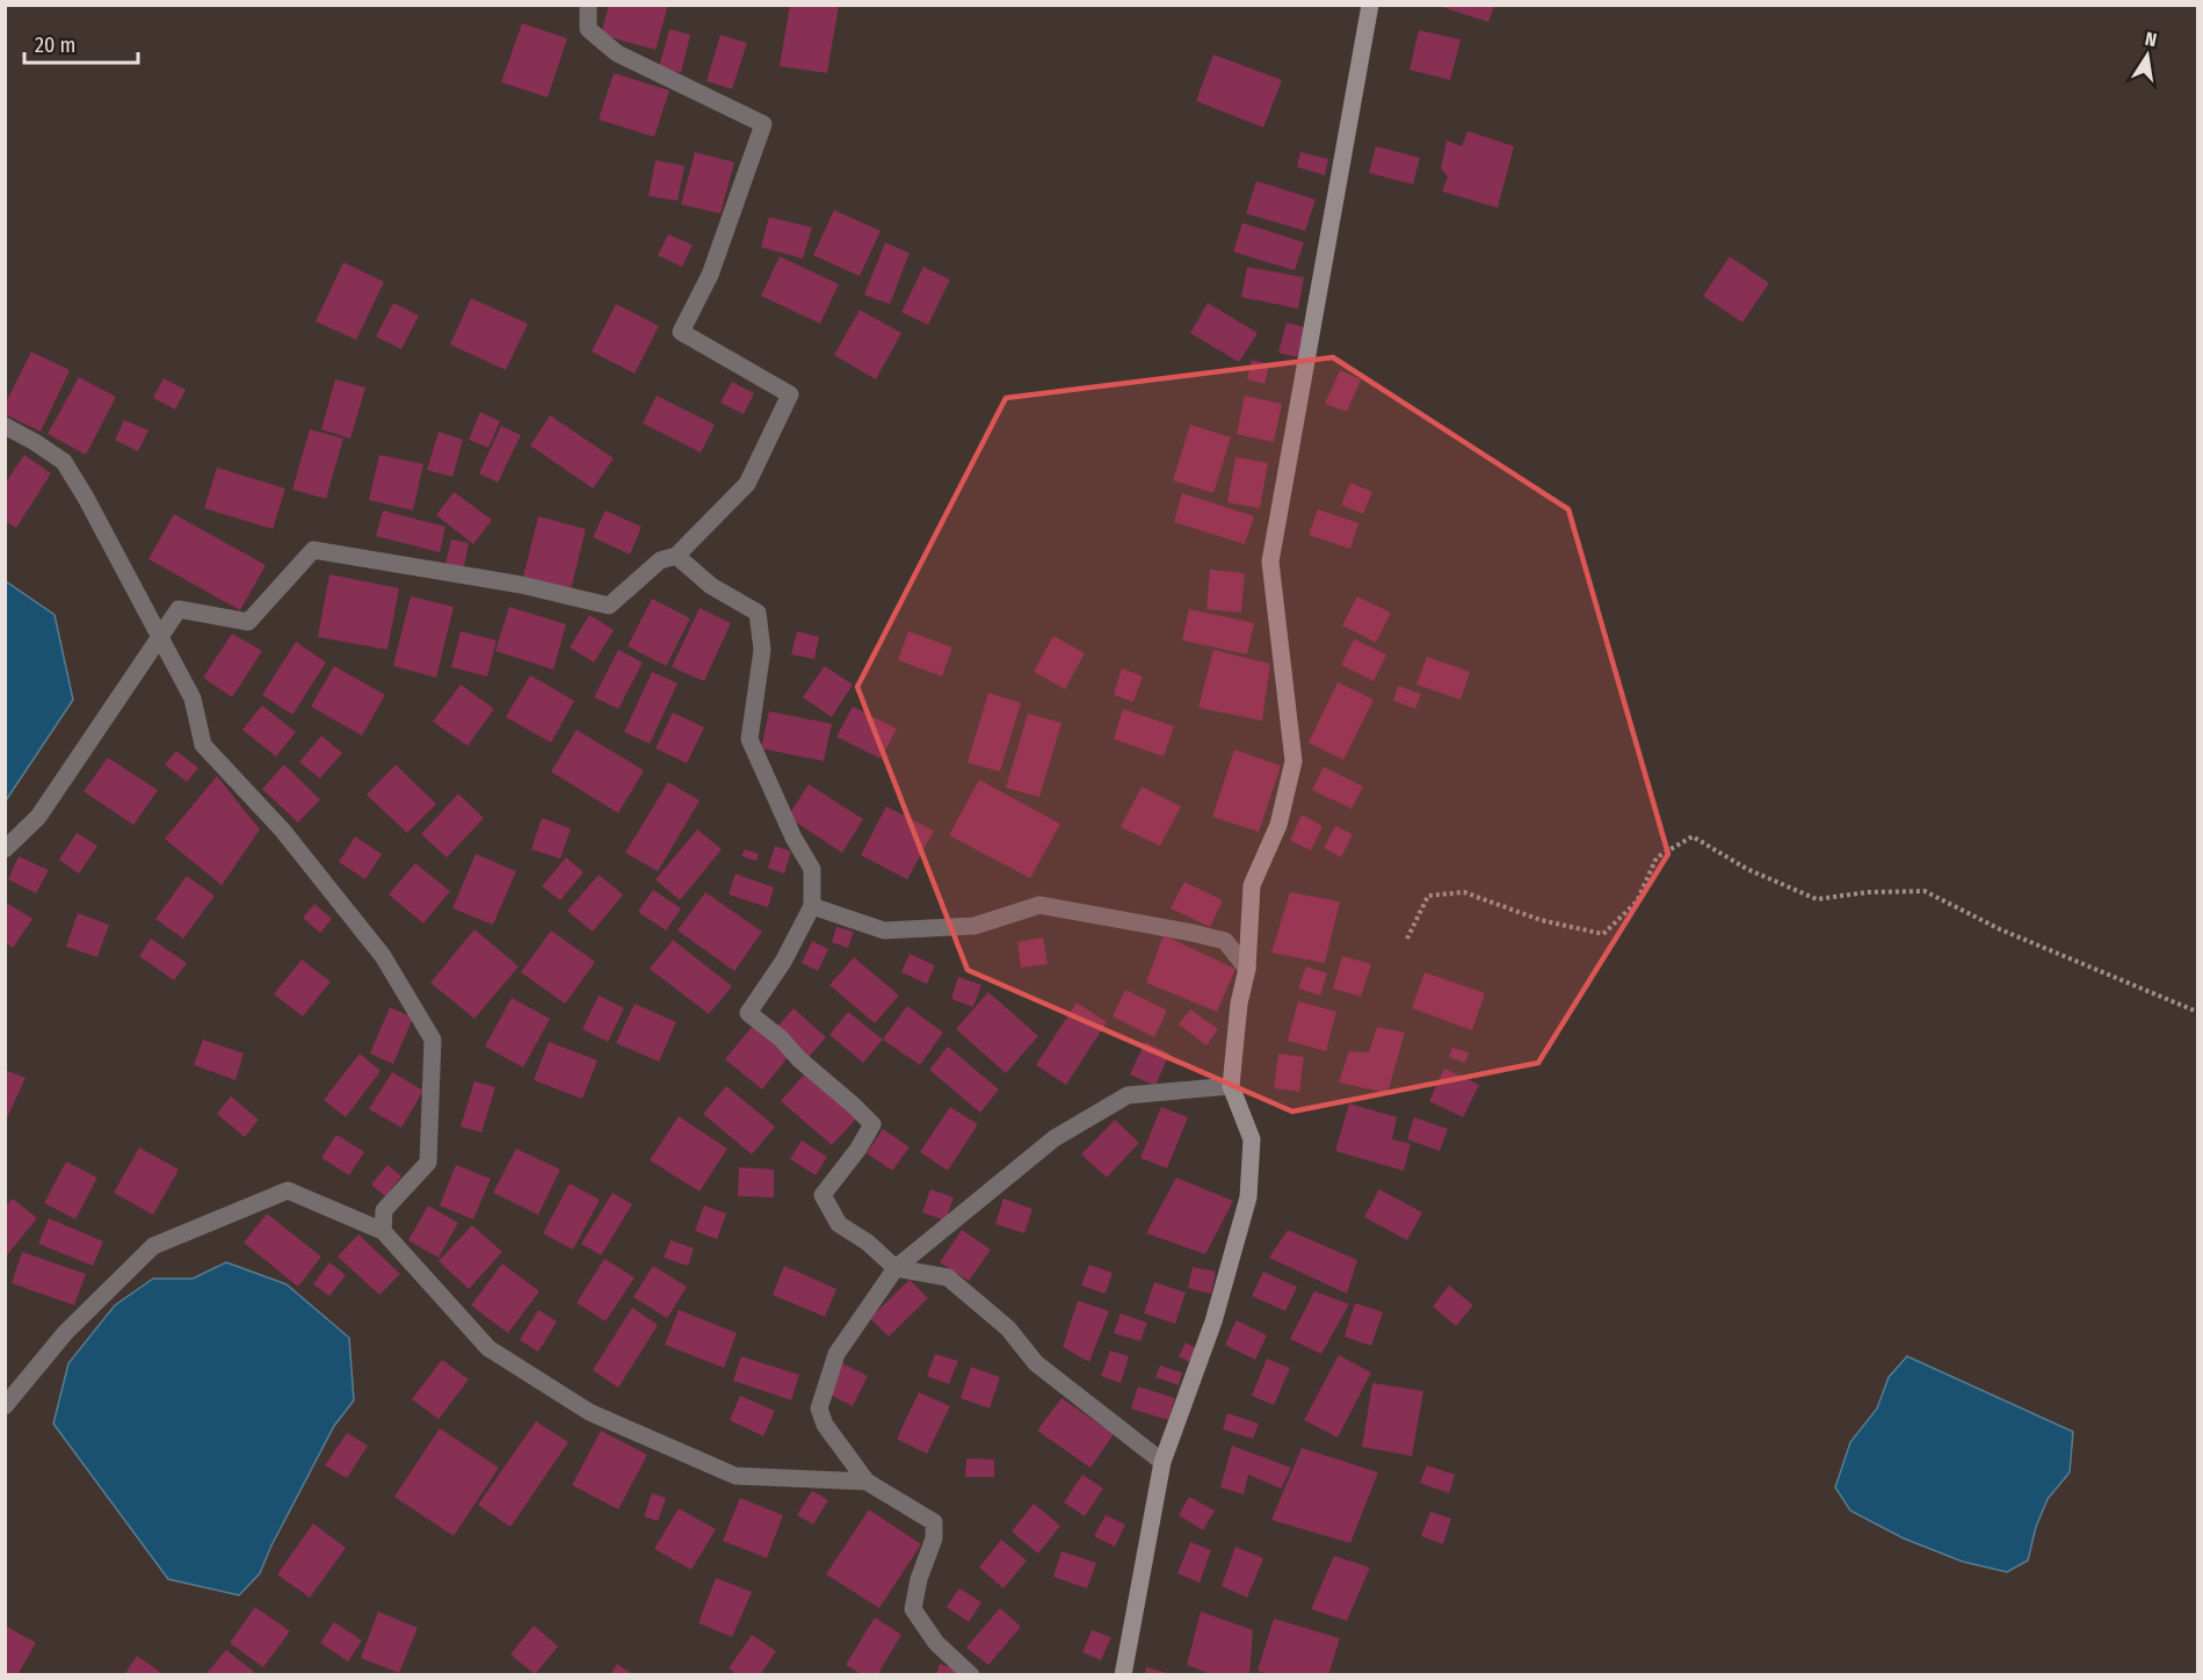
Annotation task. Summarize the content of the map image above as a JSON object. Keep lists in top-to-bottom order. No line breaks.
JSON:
{"scale_bar":"20 m","north":"top"}
